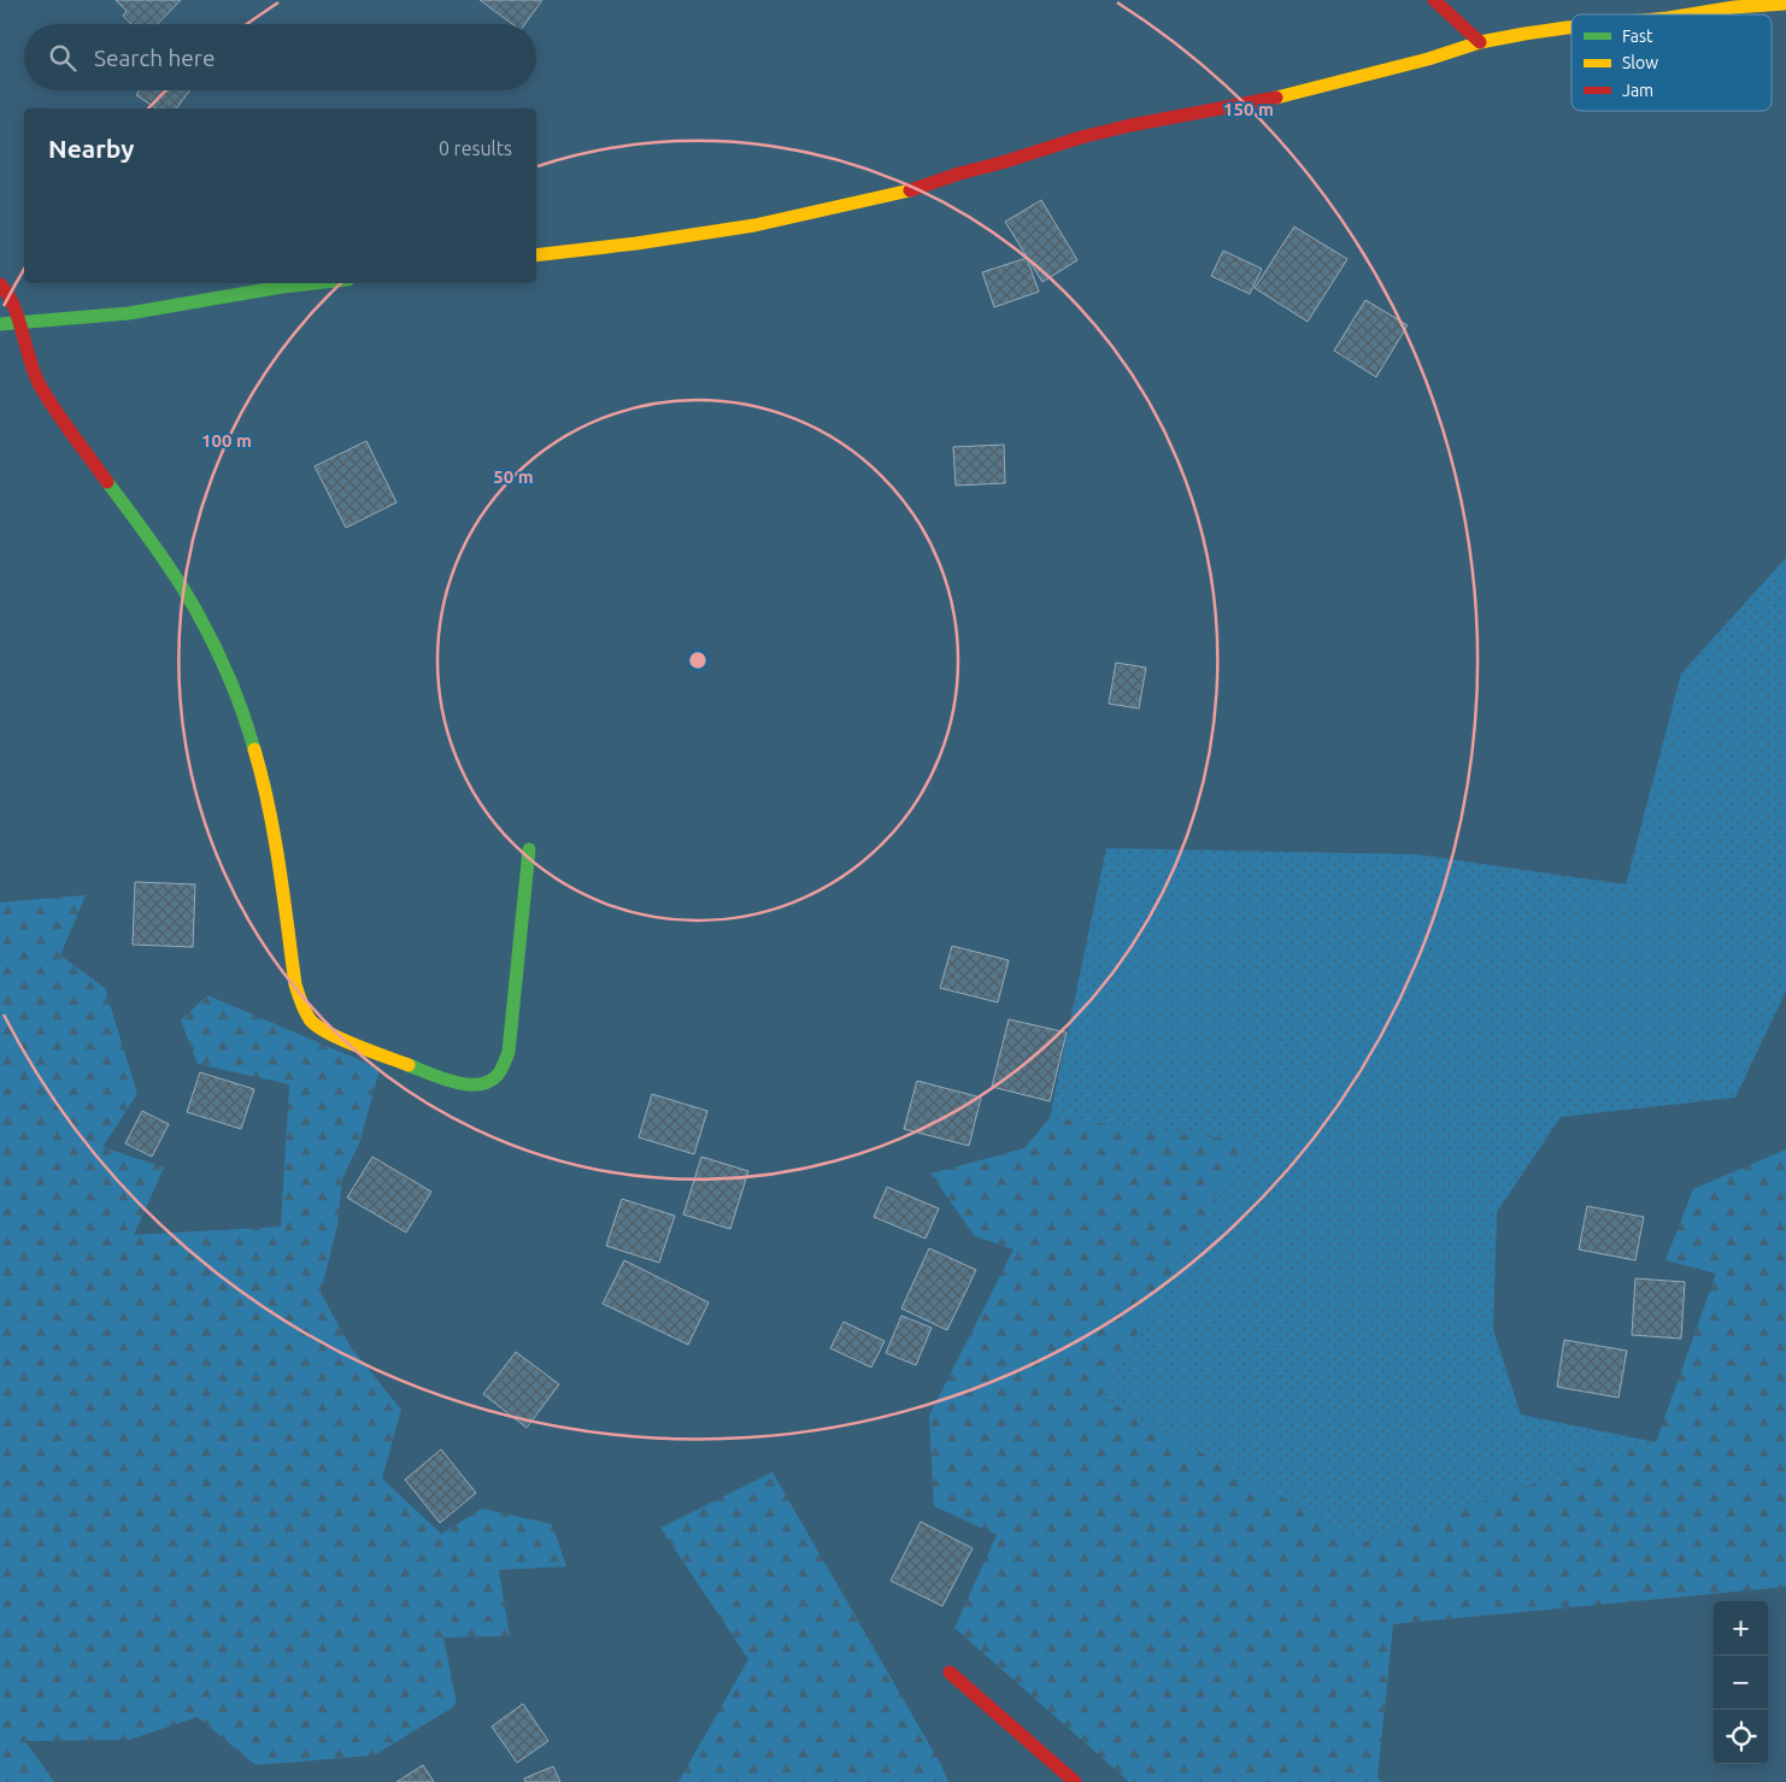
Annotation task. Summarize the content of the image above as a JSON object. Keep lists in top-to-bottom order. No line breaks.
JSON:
{"legend":["Fast","Slow","Jam"],"page":{"search":"Search here","heading":["Nearby","0 results"],"map_buttons":["+","−"]},"rings":["150 m","100 m","50 m"]}
